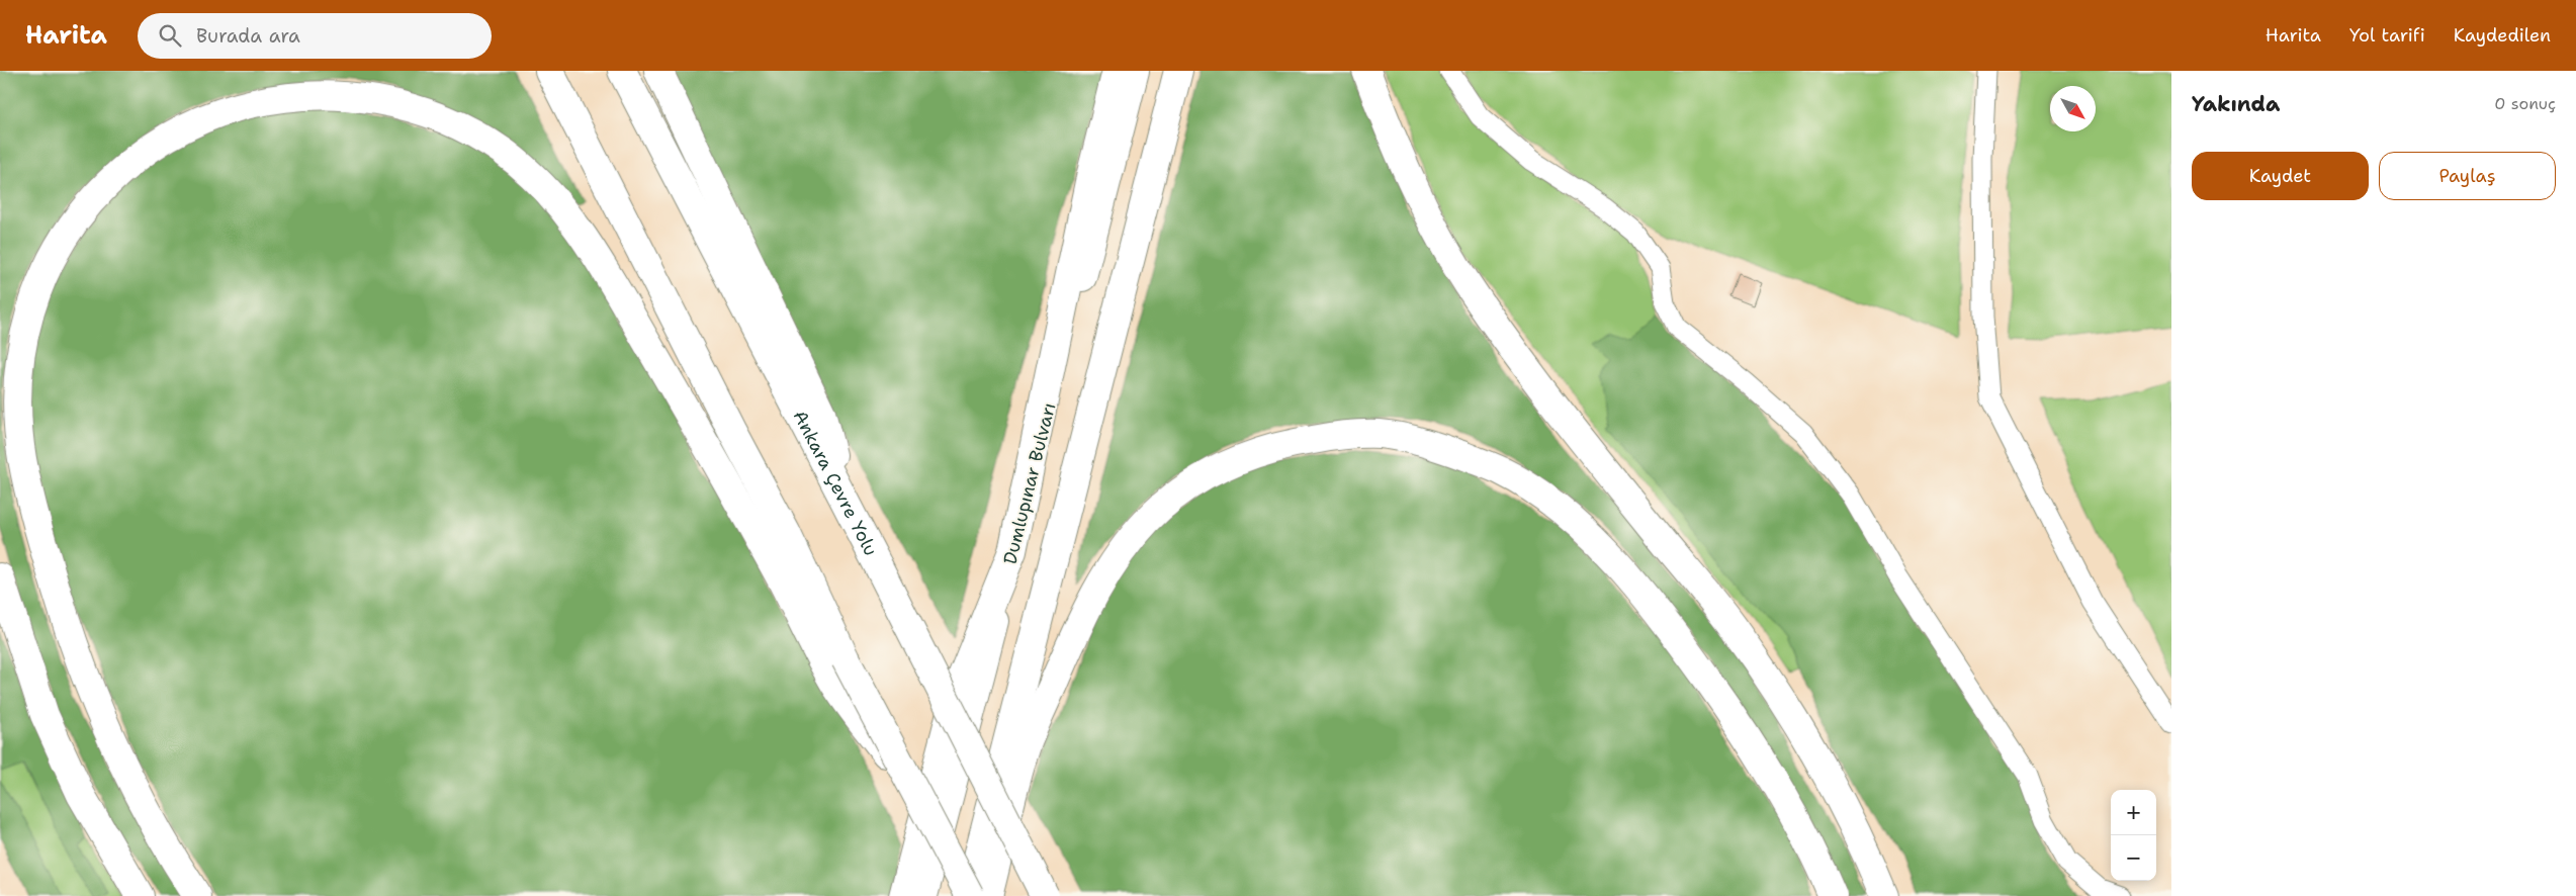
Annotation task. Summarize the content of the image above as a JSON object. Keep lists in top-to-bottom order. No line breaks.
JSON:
{"streets":{"highway":["Ankara Çevre Yolu","Dumlupınar Bulvarı"]},"north":"bottom right","page":{"header":"Harita","search":"Burada ara","nav":["Harita","Yol tarifi","Kaydedilen"],"heading":["Yakında","0 sonuç"],"buttons":["Kaydet","Paylaş"],"map_buttons":["+","−"]}}
